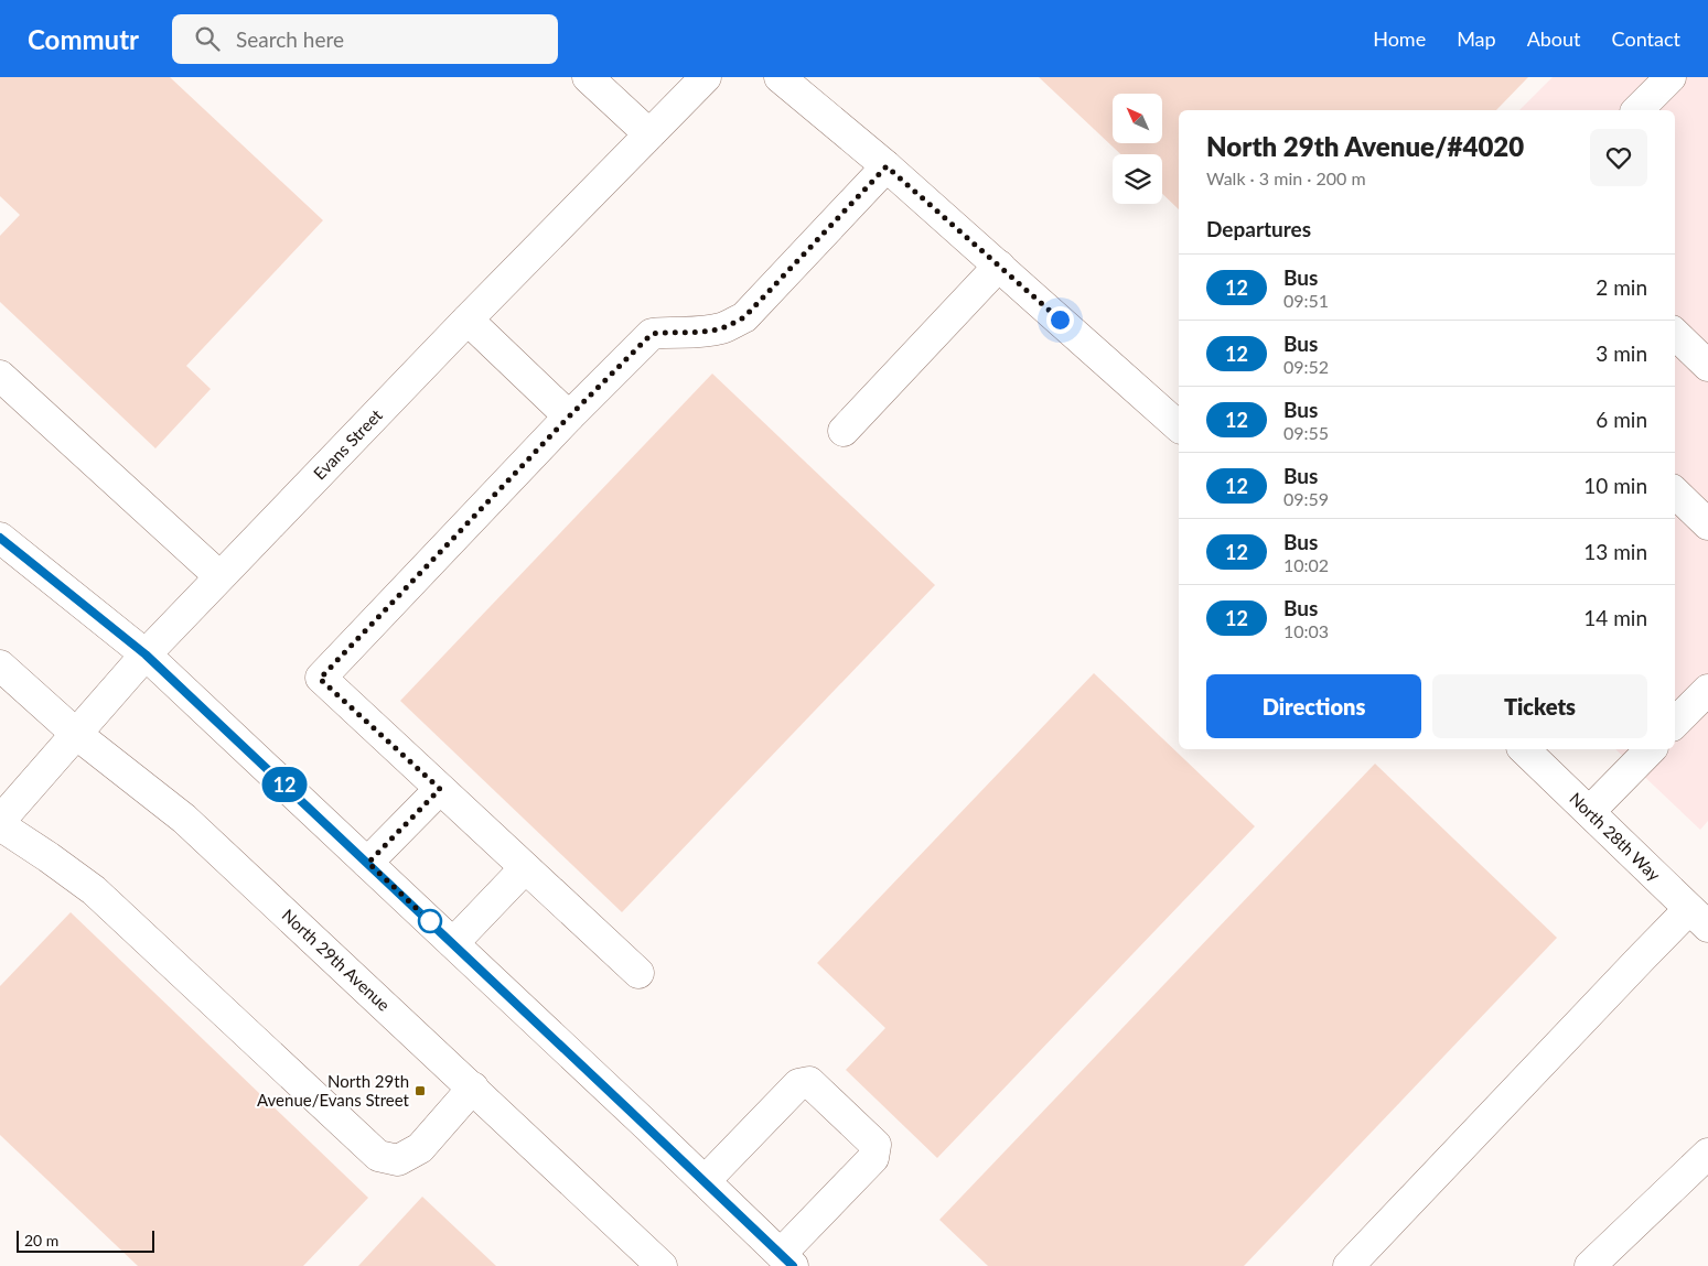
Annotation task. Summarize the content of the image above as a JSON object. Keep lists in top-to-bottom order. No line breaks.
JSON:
{"streets":{"street":["Evans Street","North 28th Way","North 29th Avenue"]},"crossings":[["Evans Street","North 29th Avenue"]],"places":{"transit":["North 29th Avenue/Evans Street"]},"lines":["bus line 12"],"scale_bar":"20 m","north":"top left","page":{"header":"Commutr","search":"Search here","nav":["Home","Map","About","Contact"],"on_map":"12","heading":[["North 29th Avenue/#4020","Walk · 3 min · 200 m"],"Departures"],"list":[{"mark":"12","name":"Bus","note":"09:51","value":"2 min"},{"mark":"12","name":"Bus","note":"09:52","value":"3 min"},{"mark":"12","name":"Bus","note":"09:55","value":"6 min"},{"mark":"12","name":"Bus","note":"09:59","value":"10 min"},{"mark":"12","name":"Bus","note":"10:02","value":"13 min"},{"mark":"12","name":"Bus","note":"10:03","value":"14 min"}],"buttons":["Directions","Tickets"],"scale":"20 m"}}
